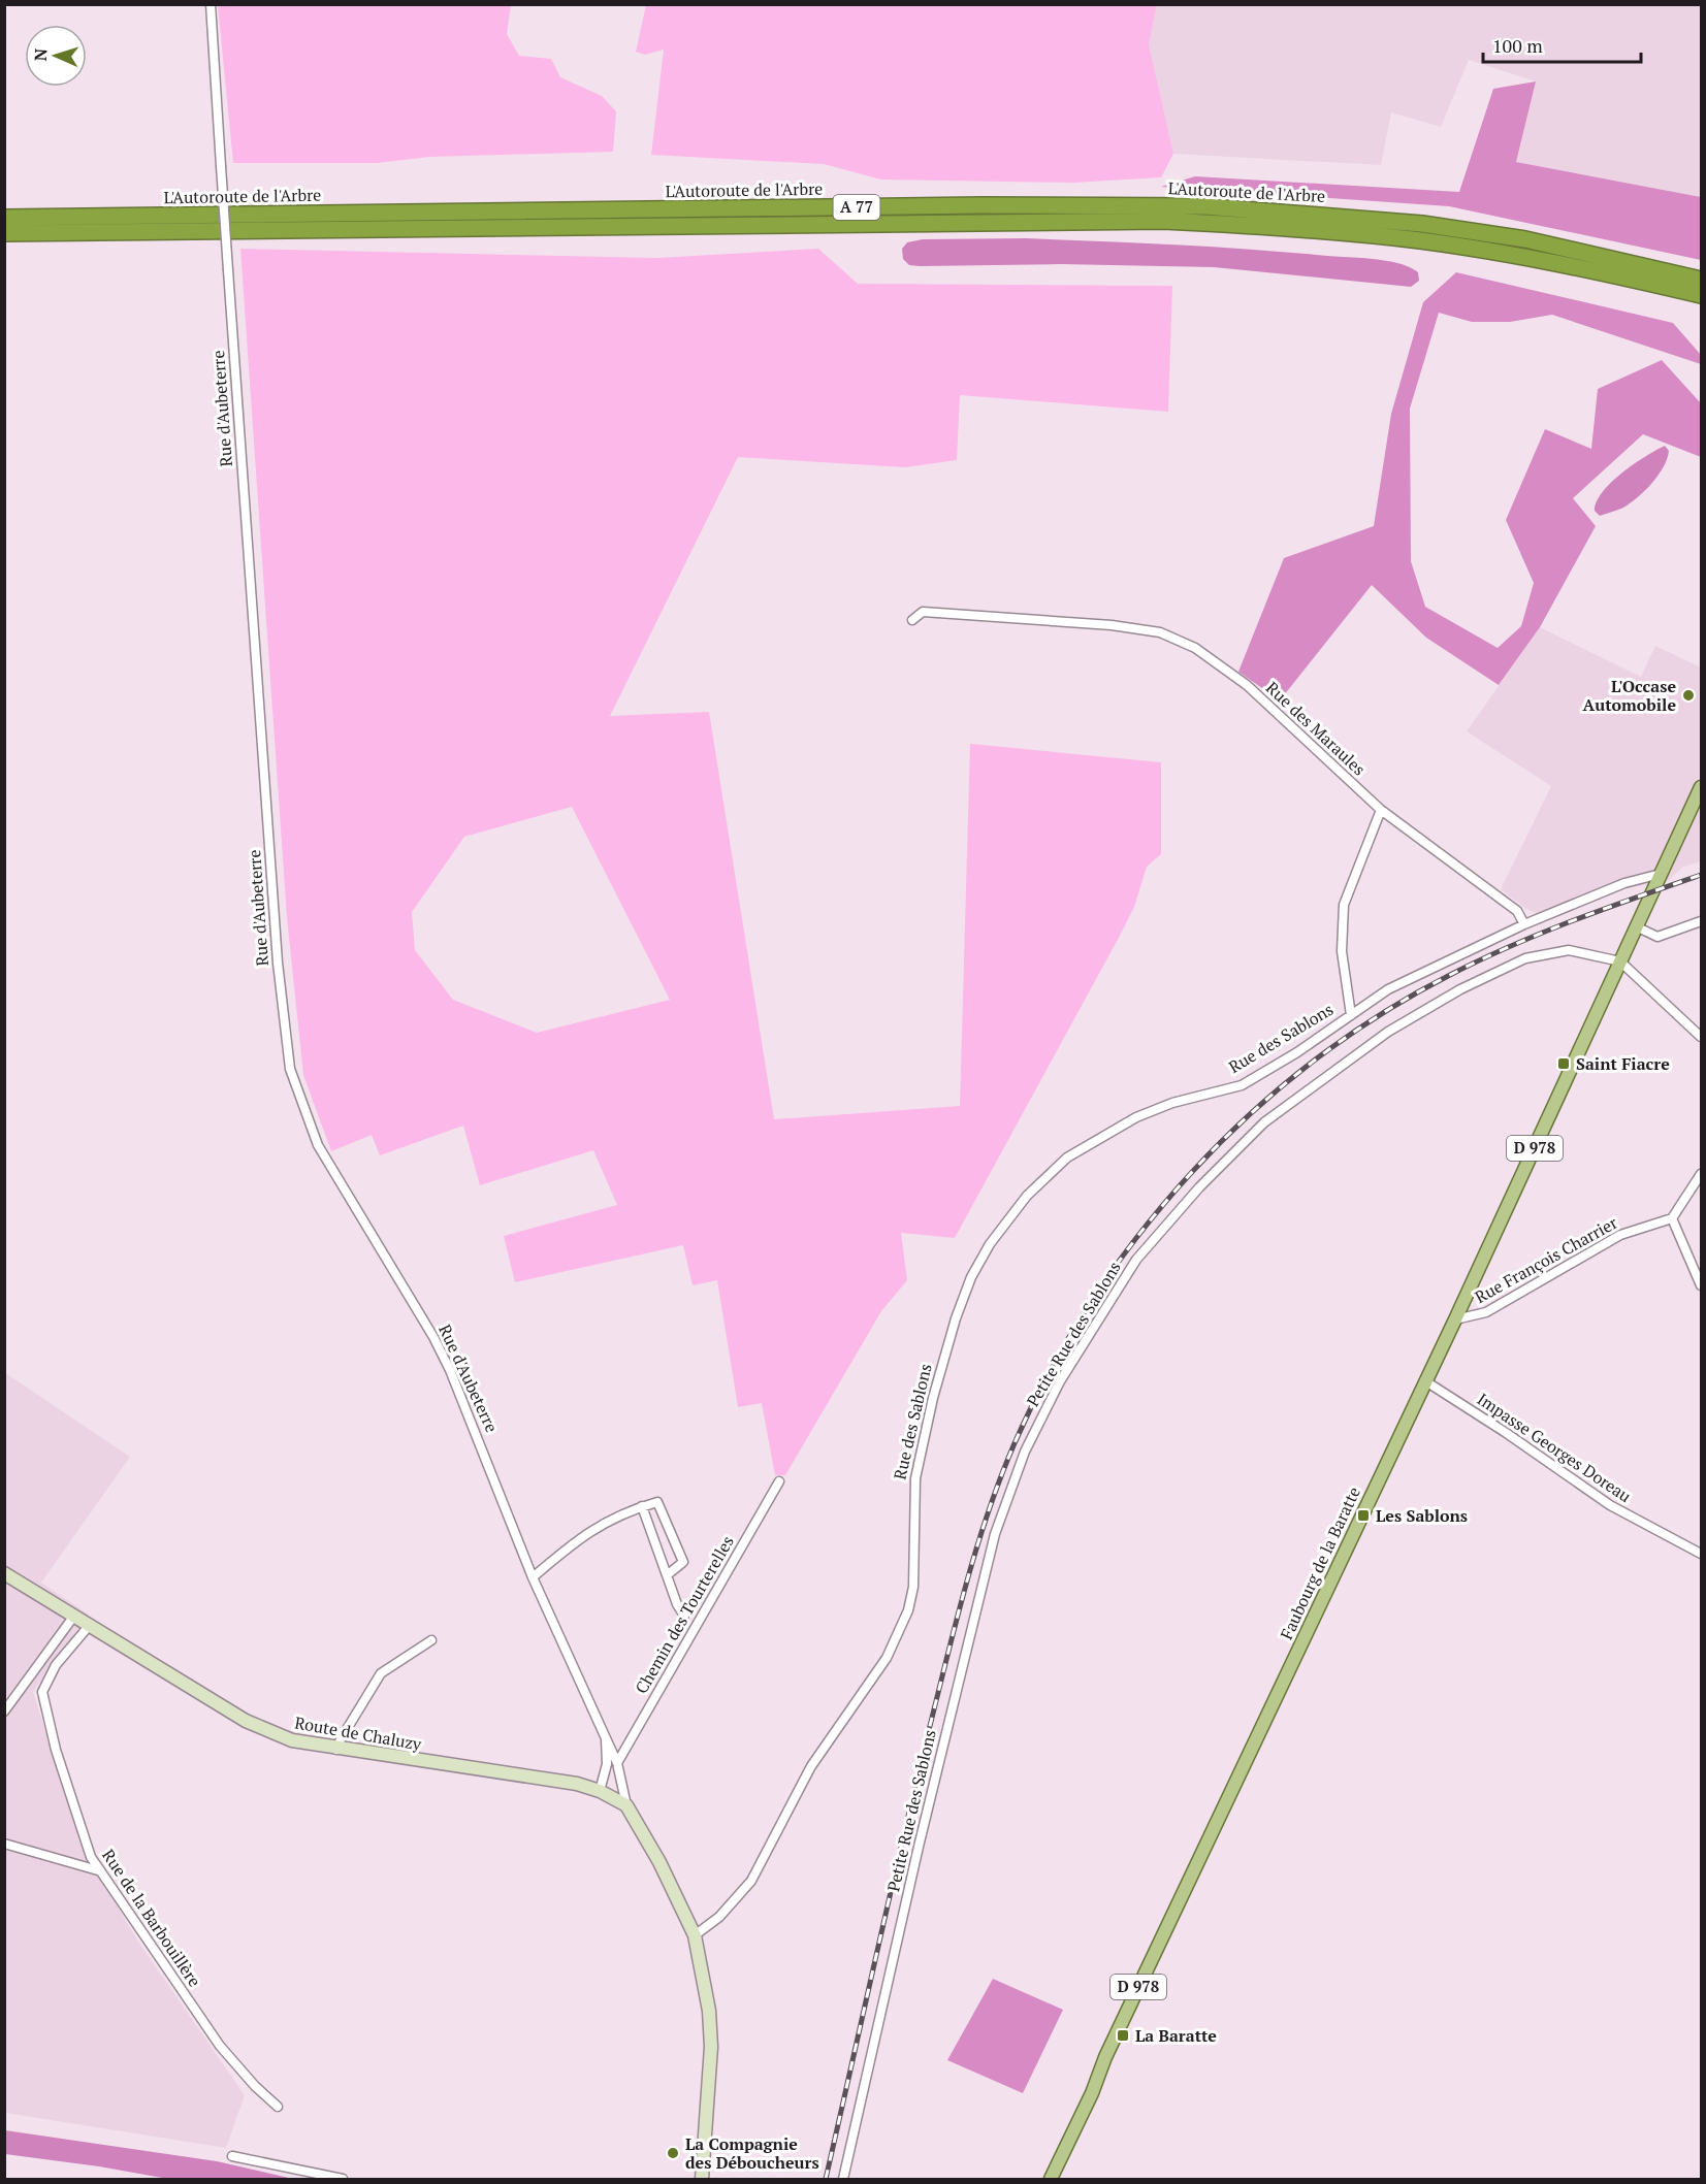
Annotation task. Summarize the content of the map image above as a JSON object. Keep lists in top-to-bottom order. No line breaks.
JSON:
{"streets":{"highway":["L'Autoroute de l'Arbre","A 77"],"main road":["D 978","Faubourg de la Baratte"],"street":["Rue d'Aubeterre","Rue des Maraules","Rue des Sablons","Rue François Charrier","Petite Rue des Sablons","Impasse Georges Doreau","Chemin des Tourterelles","Route de Chaluzy","Rue de la Barbouillère"]},"crossings":[["Rue d'Aubeterre","Chemin des Tourterelles"],["Rue d'Aubeterre","Route de Chaluzy"],["Rue des Maraules","Rue des Sablons"],["D 978","Petite Rue des Sablons"],["D 978","Faubourg de la Baratte"],["Rue François Charrier","Faubourg de la Baratte"],["Petite Rue des Sablons","Faubourg de la Baratte"],["Impasse Georges Doreau","Faubourg de la Baratte"],["Route de Chaluzy","Rue de la Barbouillère"]],"places":{"other":["L'Occase Automobile","La Compagnie des Déboucheurs"],"transit":["Saint Fiacre","Les Sablons","La Baratte"]},"scale_bar":"100 m","north":"left"}
